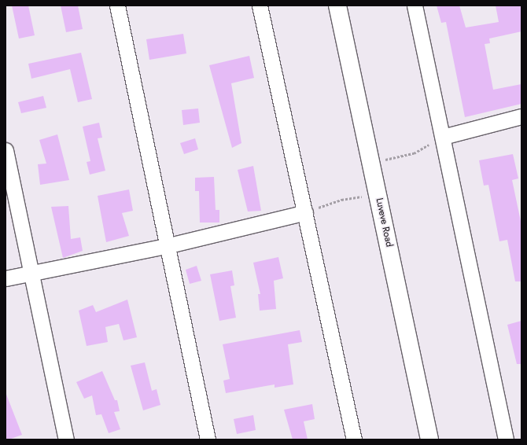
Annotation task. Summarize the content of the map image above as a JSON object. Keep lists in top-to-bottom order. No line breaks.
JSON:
{"streets":{"street":["Luveve Road"]}}
